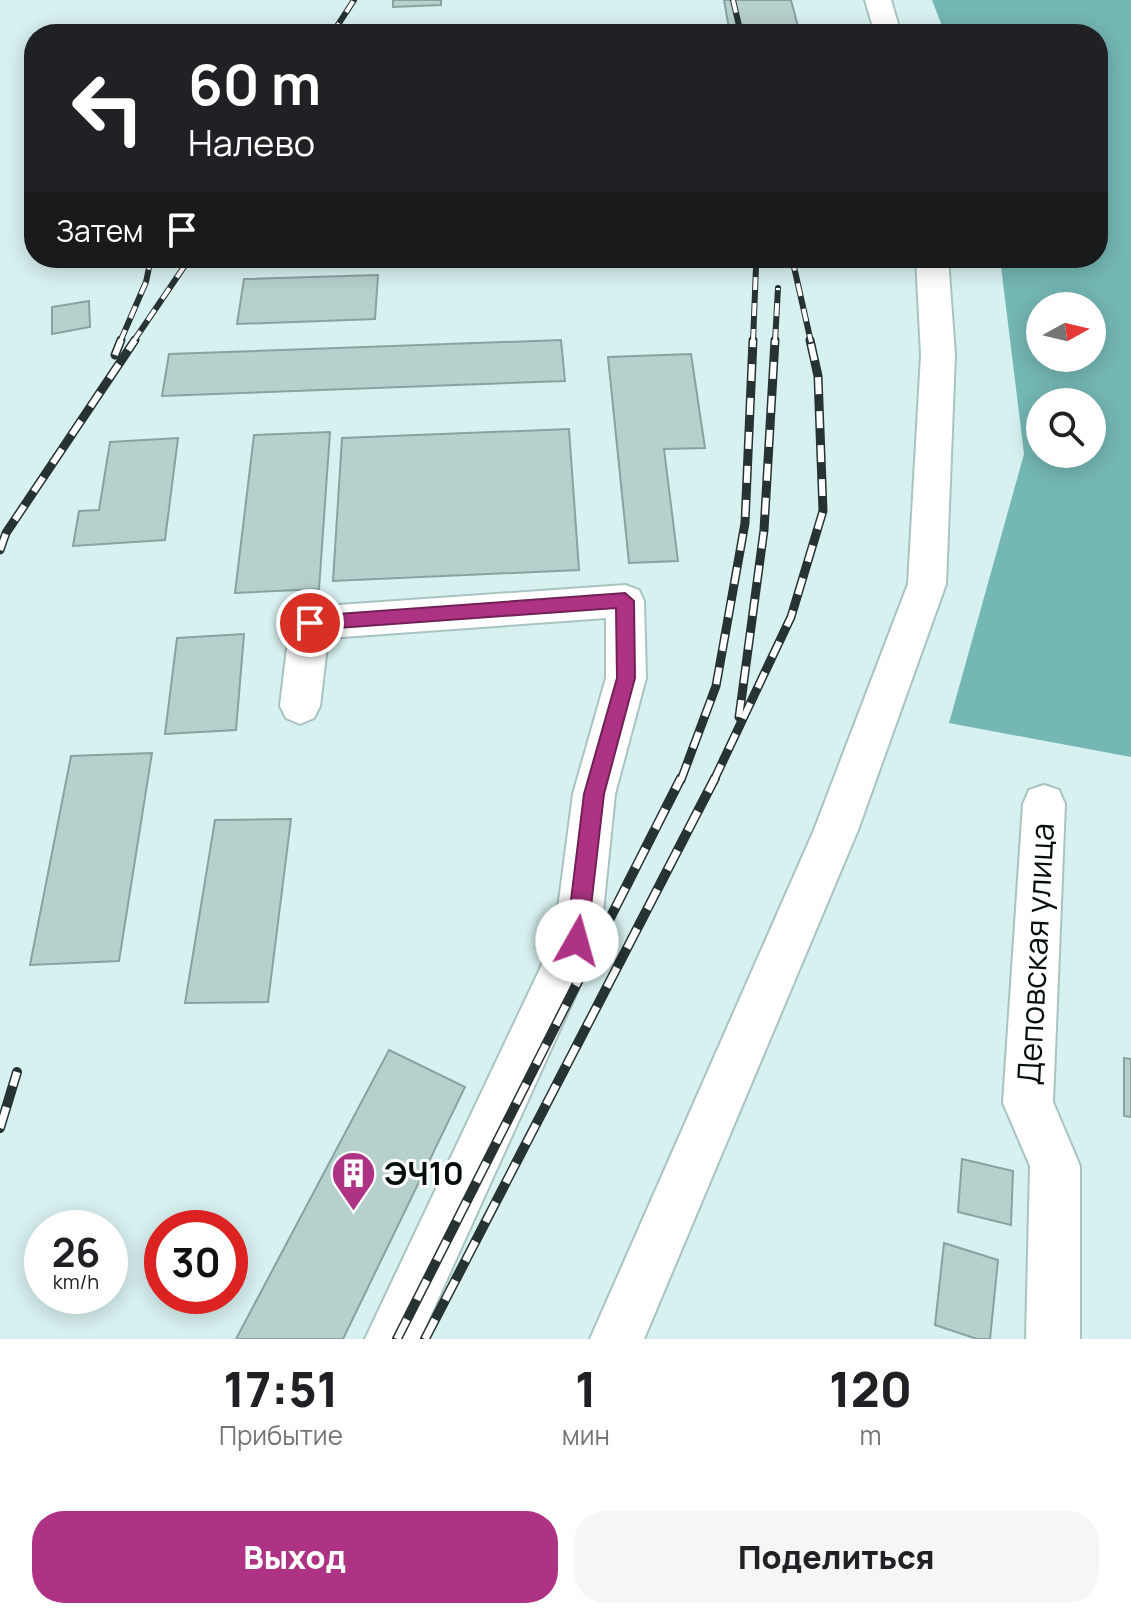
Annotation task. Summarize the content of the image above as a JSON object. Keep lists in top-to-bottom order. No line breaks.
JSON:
{"streets":{"street":["Деповская улица"]},"places":{"building":["ЭЧ10"]},"north":"right","page":{"turn":["60 m","Налево"],"then":"Затем","speed":"26 km/h","limit":"30","eta":["17:51","Прибытие","1","мин","120","m"],"buttons":["Выход","Поделиться"]}}
